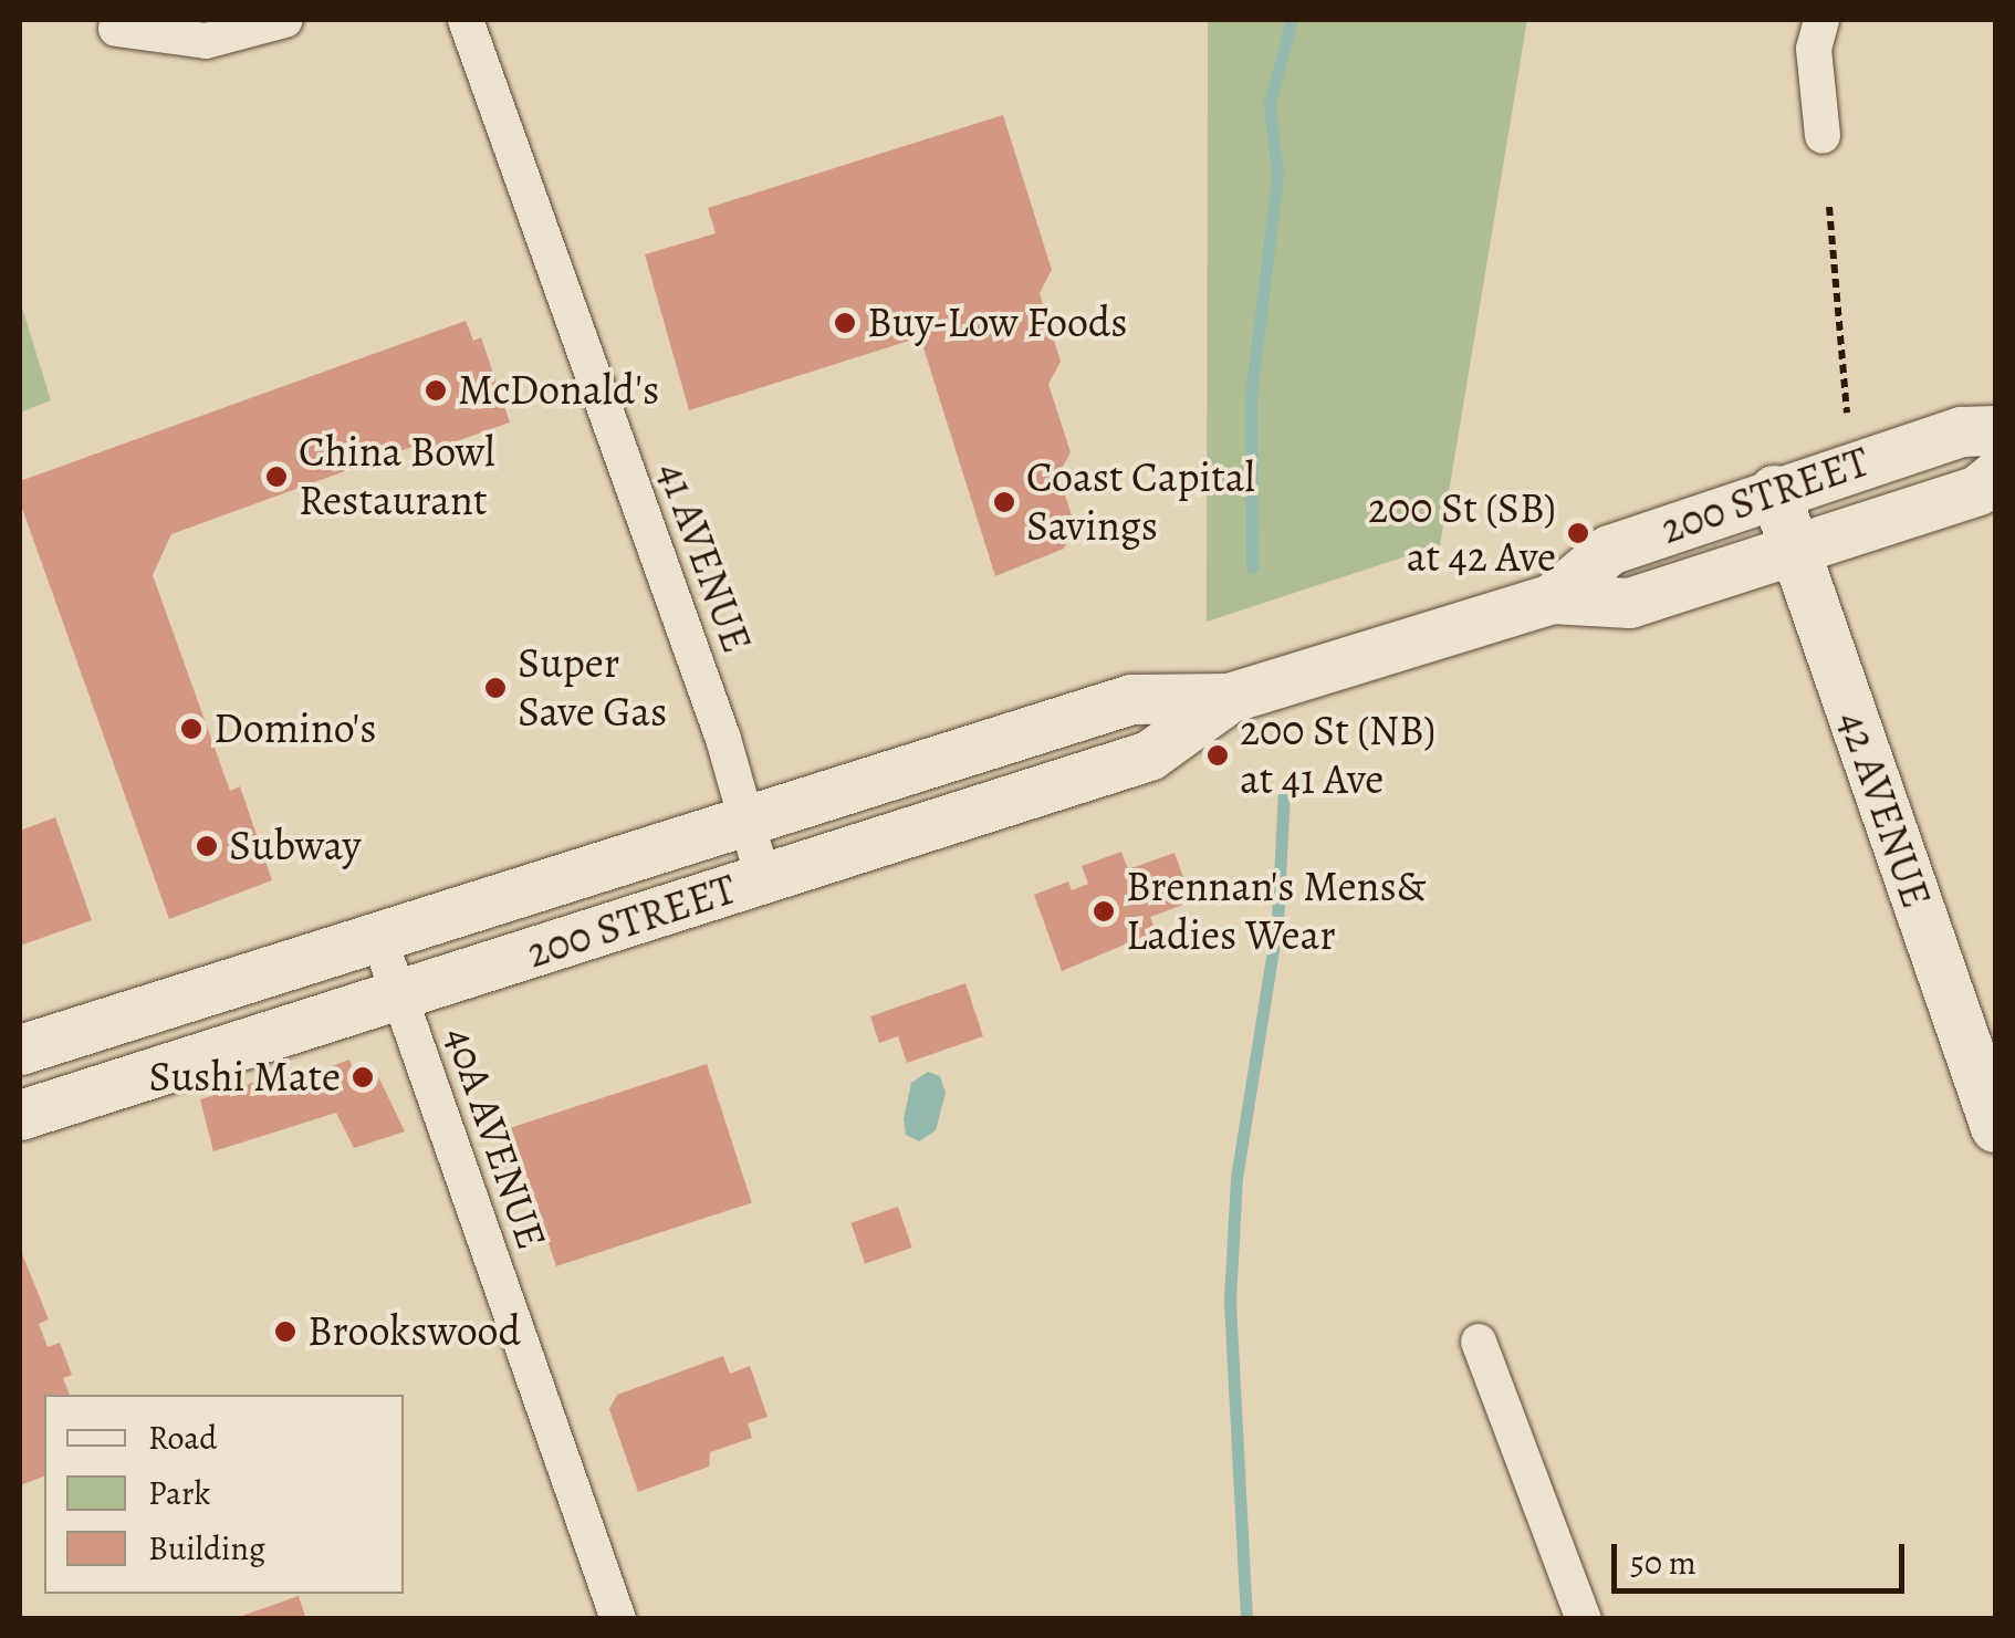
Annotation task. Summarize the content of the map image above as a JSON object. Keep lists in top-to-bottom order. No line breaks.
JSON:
{"streets":{"main road":["200 STREET","42 AVENUE"],"street":["41 AVENUE","40A AVENUE"]},"crossings":[["200 STREET","41 AVENUE"],["200 STREET","42 AVENUE"],["200 STREET","40A AVENUE"]],"places":["Buy-Low Foods","McDonald's","China Bowl Restaurant","Coast Capital Savings","200 St (SB) at 42 Ave","Super Save Gas","Domino's","200 St (NB) at 41 Ave","Subway","Brennan's Mens& Ladies Wear","Sushi Mate","Brookswood"],"legend":["Road","Park","Building"],"scale_bar":"50 m"}
